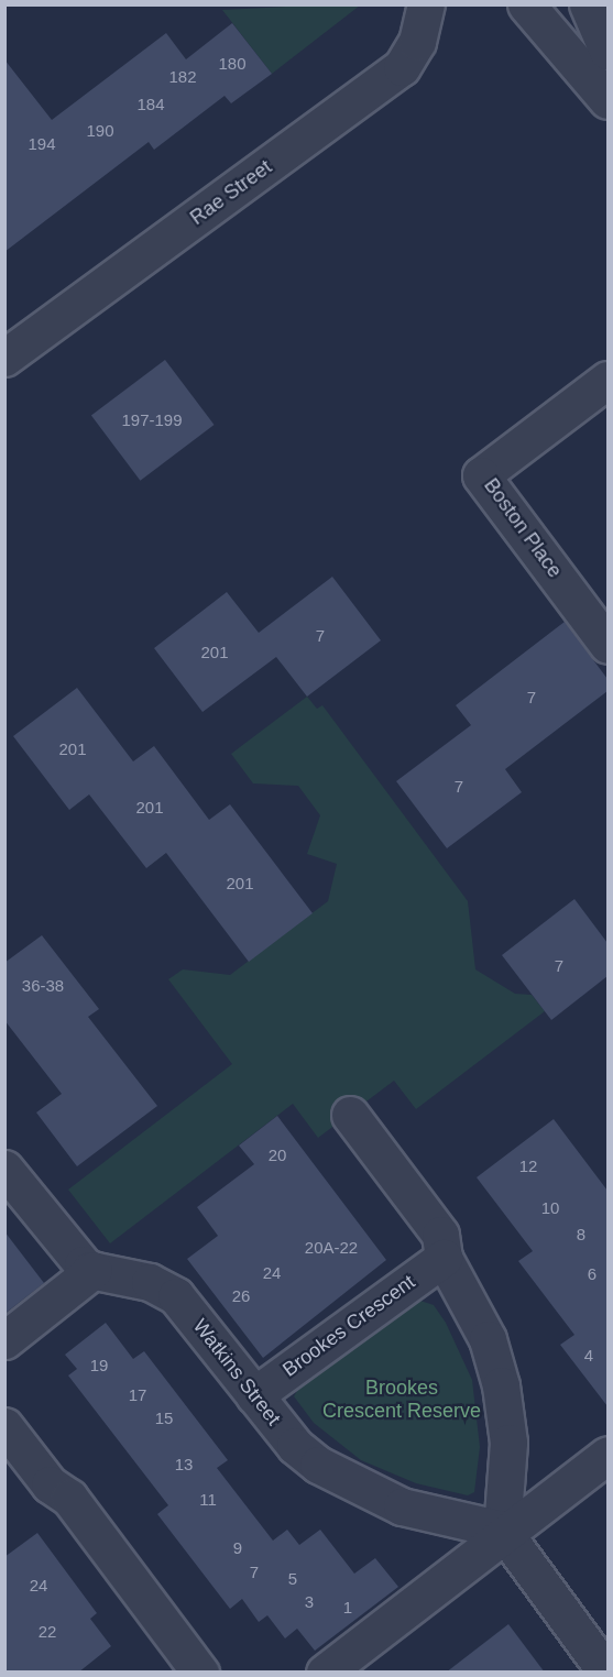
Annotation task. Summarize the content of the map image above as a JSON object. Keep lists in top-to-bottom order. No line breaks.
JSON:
{"streets":{"street":["Rae Street","Boston Place","Brookes Crescent","Watkins Street"]},"crossings":[["Brookes Crescent","Watkins Street"]],"parks":["Brookes Crescent Reserve"],"house_numbers":["180","182","184","190","194","197-199","7","201","7","201","7","201","201","7","36-38","20","12","10","8","20A-22","24","6","26","4","19","17","15","13","11","9","7","5","24","3","1","22"]}
